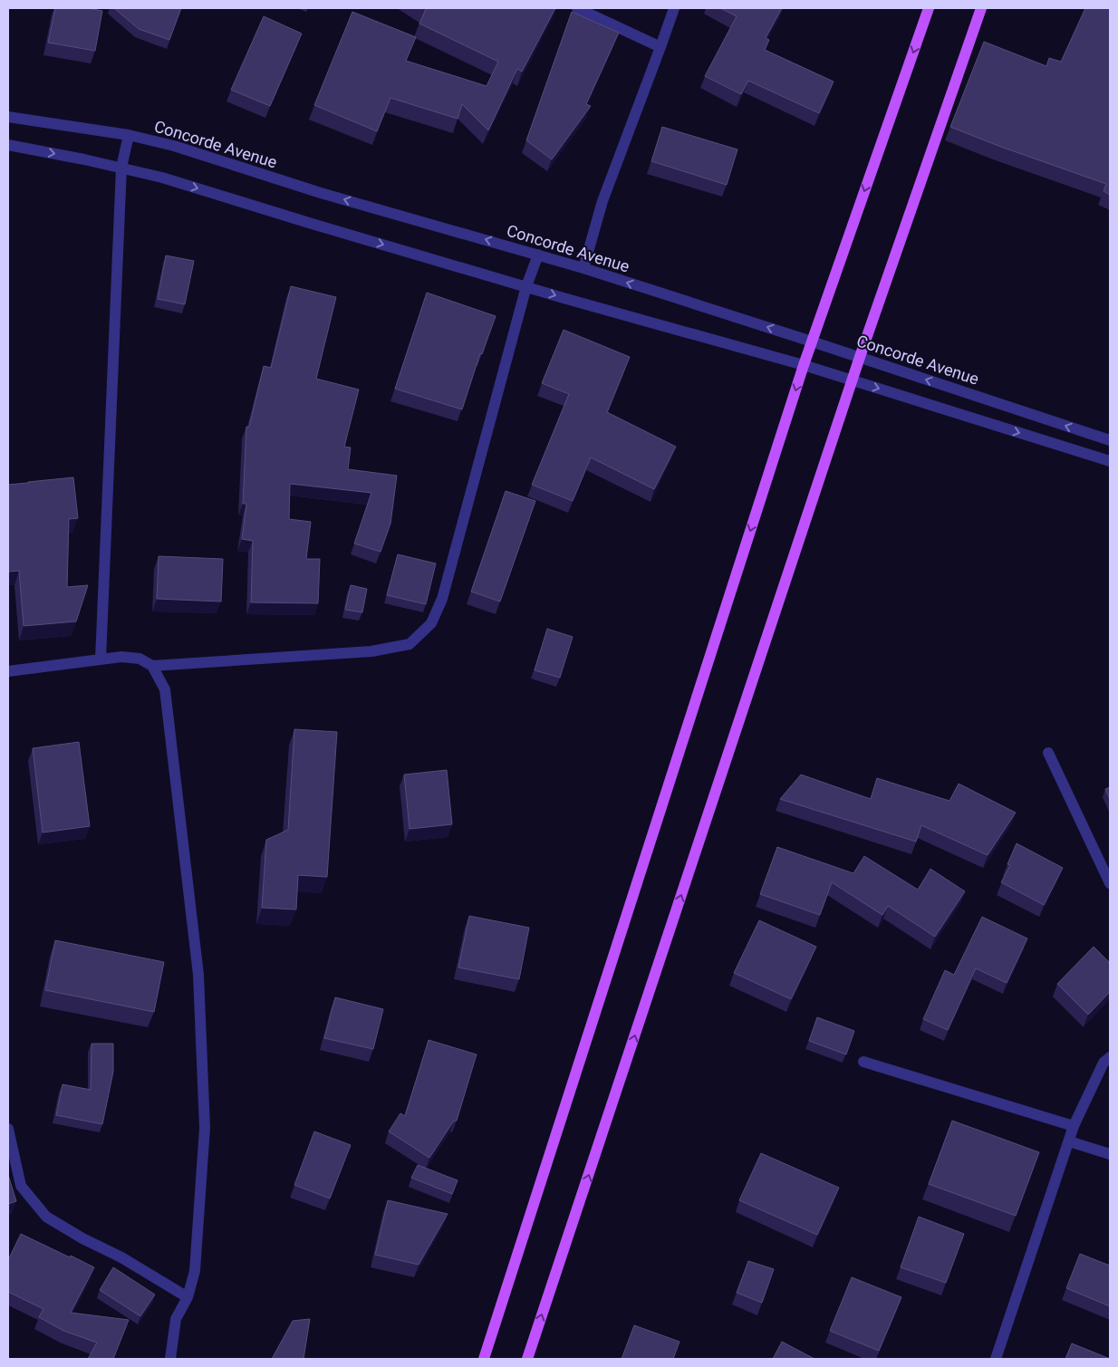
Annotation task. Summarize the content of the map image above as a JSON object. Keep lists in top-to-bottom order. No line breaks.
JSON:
{"streets":{"street":["Concorde Avenue"]}}
